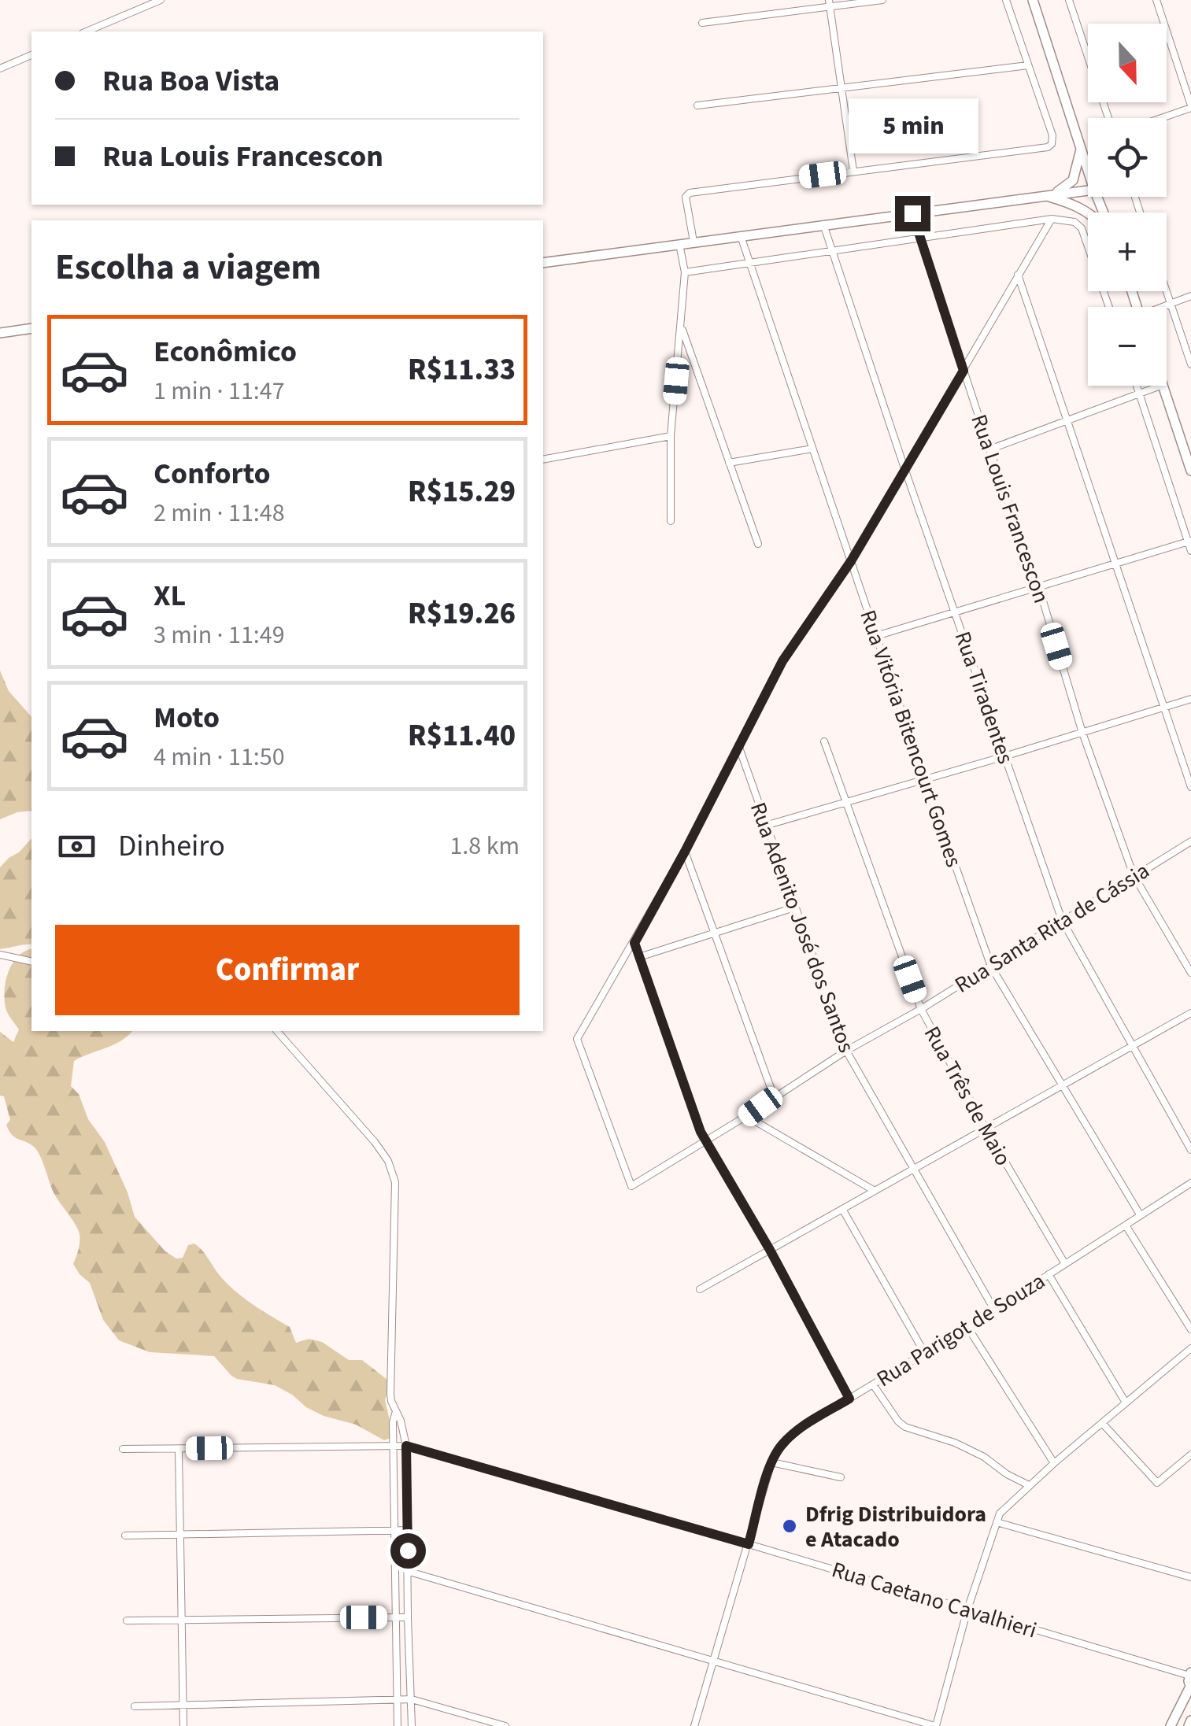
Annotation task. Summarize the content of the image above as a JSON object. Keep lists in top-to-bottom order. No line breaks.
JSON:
{"streets":{"street":["Rua Louis Francescon","Rua Tiradentes","Rua Vitória Bitencourt Gomes","Rua Adenito José dos Santos","Rua Santa Rita de Cássia","Rua Três de Maio","Rua Parigot de Souza","Rua Caetano Cavalhieri"]},"crossings":[["Rua Louis Francescon","Rua Santa Rita de Cássia"],["Rua Tiradentes","Rua Santa Rita de Cássia"],["Rua Vitória Bitencourt Gomes","Rua Santa Rita de Cássia"],["Rua Vitória Bitencourt Gomes","Rua Parigot de Souza"],["Rua Adenito José dos Santos","Rua Santa Rita de Cássia"],["Rua Adenito José dos Santos","Rua Parigot de Souza"],["Rua Santa Rita de Cássia","Rua Três de Maio"],["Rua Três de Maio","Rua Parigot de Souza"],["Rua Parigot de Souza","Rua Caetano Cavalhieri"]],"places":["Dfrig Distribuidora e Atacado"],"north":"bottom","page":{"map_buttons":["+","−"],"banner":["Rua Boa Vista","Rua Louis Francescon"],"bubble":"5 min","heading":"Escolha a viagem","list":[{"name":"Econômico","note":"1 min · 11:47","value":"R$11.33"},{"name":"Conforto","note":"2 min · 11:48","value":"R$15.29"},{"name":"XL","note":"3 min · 11:49","value":"R$19.26"},{"name":"Moto","note":"4 min · 11:50","value":"R$11.40"}],"pay":["Dinheiro","1.8 km"],"buttons":"Confirmar"}}
